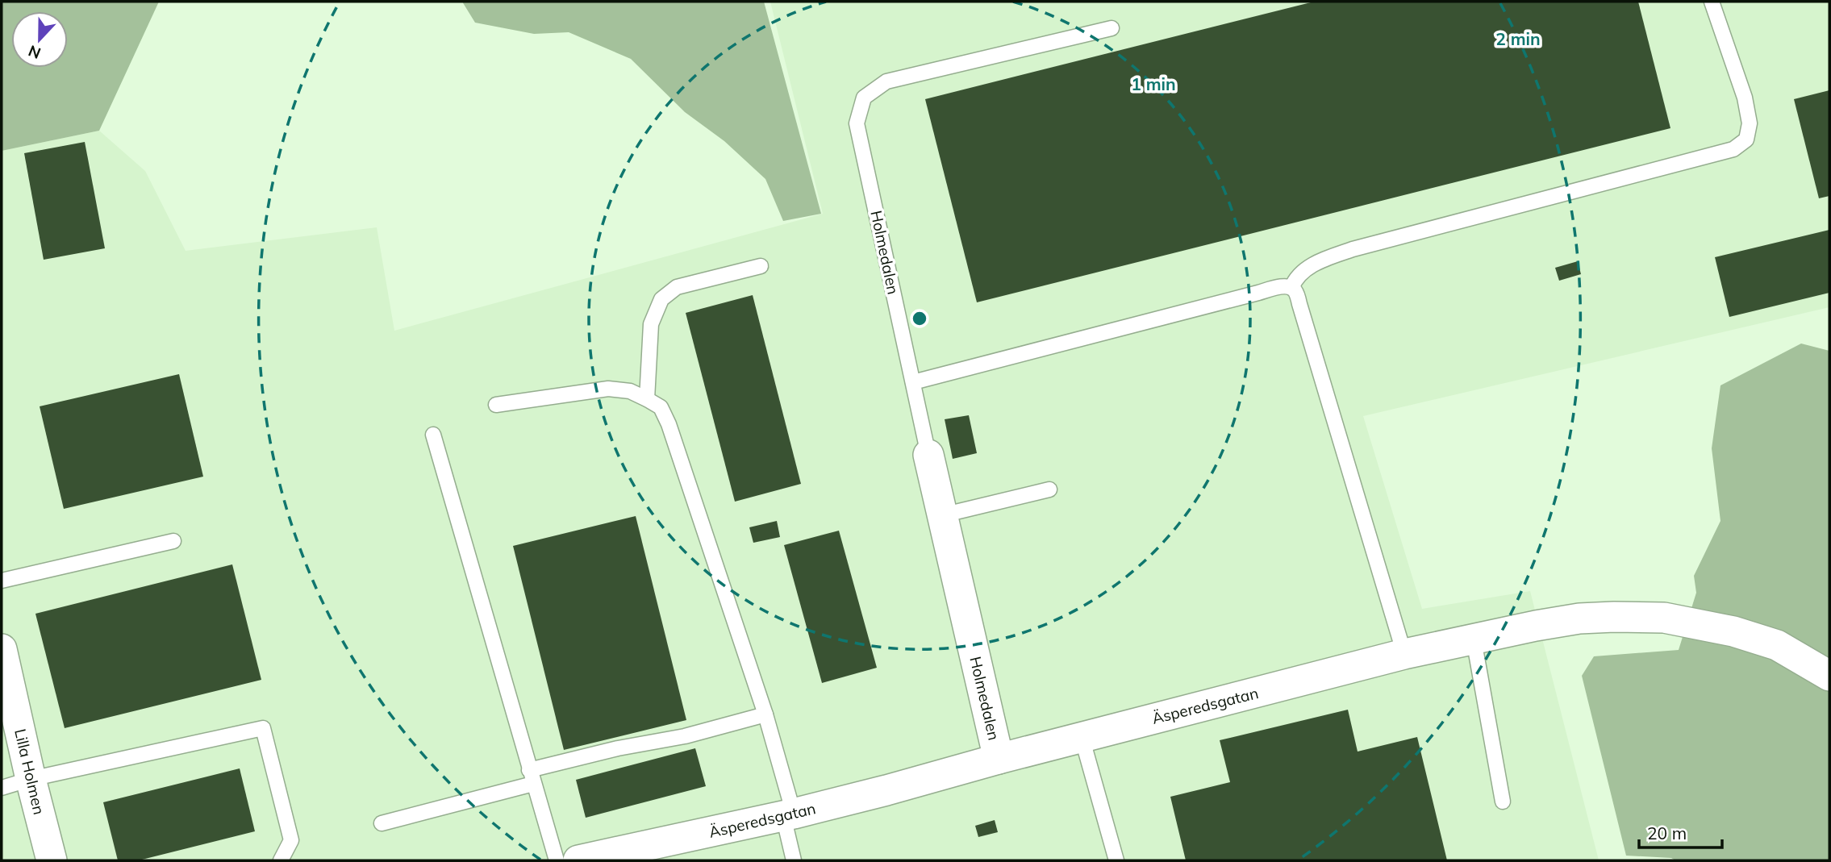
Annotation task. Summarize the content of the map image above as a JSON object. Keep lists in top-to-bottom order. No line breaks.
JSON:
{"streets":{"street":["Holmedalen","Äsperedsgatan","Lilla Holmen"]},"crossings":[["Holmedalen","Äsperedsgatan"]],"scale_bar":"20 m","north":"bottom","rings":["2 min","1 min"]}
